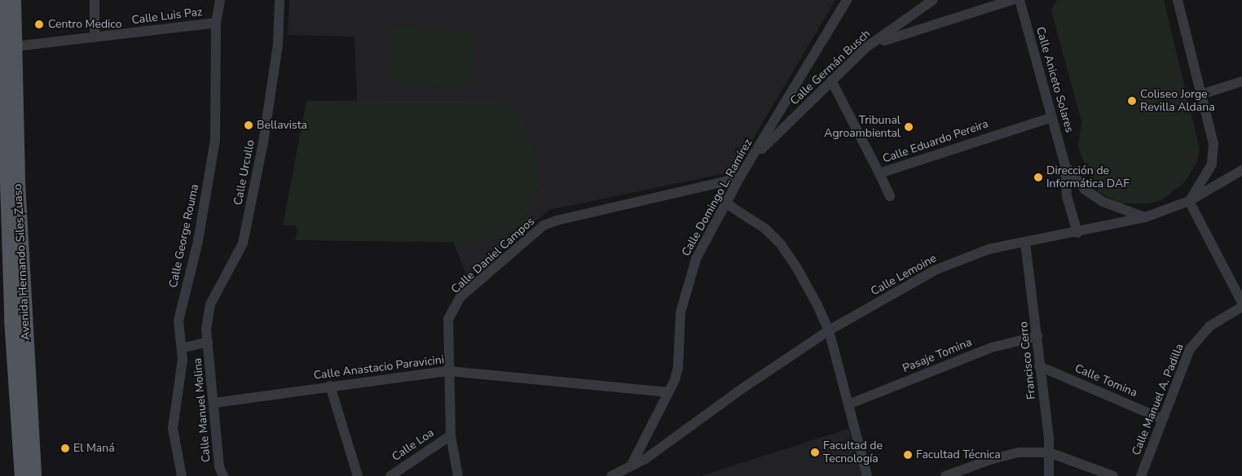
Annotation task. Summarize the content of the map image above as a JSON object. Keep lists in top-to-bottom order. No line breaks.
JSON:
{"streets":{"main road":["Avenida Hernando Siles Zuaso"],"street":["Calle Luis Paz","Calle Germán Busch","Calle Aniceto Solares","Calle Eduardo Pereira","Calle Urcullo","Calle Domingo L. Ramírez","Calle George Rouma","Calle Daniel Campos","Calle Lemoine","Pasaje Tomina","Francisco Cerro","Calle Anastacio Paravicini","Calle Tomina","Calle Manuel A. Padilla","Calle Manuel Molina","Calle Loa"]},"crossings":[["Calle Luis Paz","Calle George Rouma"],["Calle Luis Paz","Avenida Hernando Siles Zuaso"],["Calle Germán Busch","Calle Eduardo Pereira"],["Calle Germán Busch","Calle Domingo L. Ramírez"],["Calle Aniceto Solares","Calle Eduardo Pereira"],["Calle Aniceto Solares","Calle Lemoine"],["Calle Urcullo","Calle Manuel Molina"],["Calle Domingo L. Ramírez","Calle Daniel Campos"],["Calle Domingo L. Ramírez","Calle Lemoine"],["Calle Domingo L. Ramírez","Calle Anastacio Paravicini"],["Calle Daniel Campos","Calle Anastacio Paravicini"],["Calle Daniel Campos","Calle Loa"],["Calle Lemoine","Francisco Cerro"],["Pasaje Tomina","Francisco Cerro"],["Francisco Cerro","Calle Tomina"],["Calle Anastacio Paravicini","Calle Manuel Molina"],["Calle Tomina","Calle Manuel A. Padilla"]],"places":["Centro Medico","Coliseo Jorge Revilla Aldana","Bellavista","Tribunal Agroambiental","Dirección de Informática DAF","El Maná","Facultad de Tecnología","Facultad Técnica"]}
